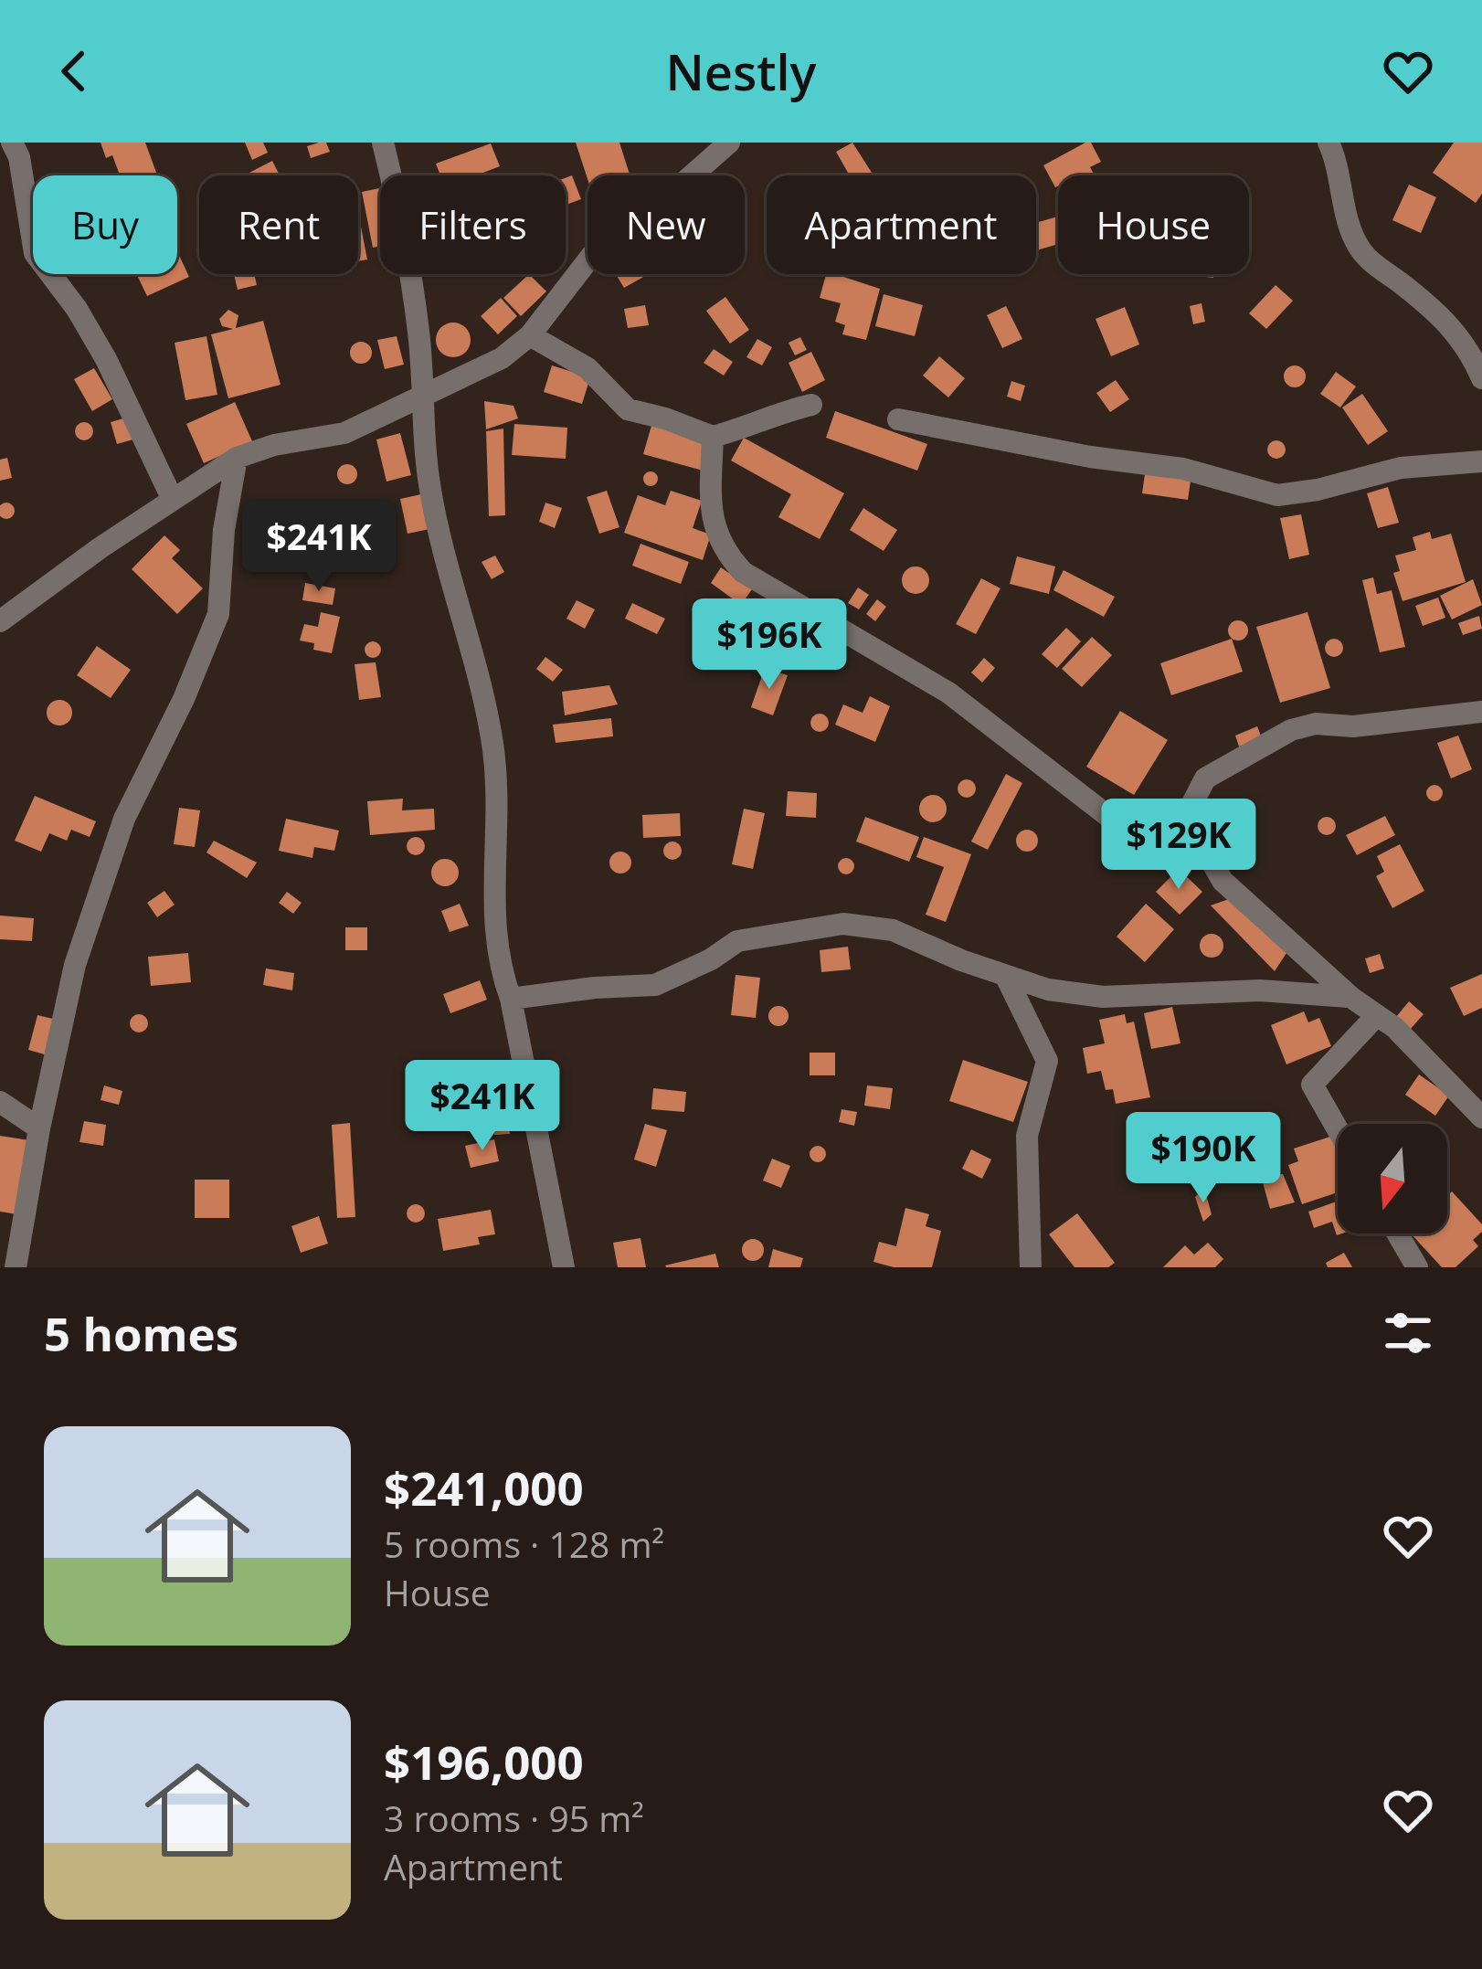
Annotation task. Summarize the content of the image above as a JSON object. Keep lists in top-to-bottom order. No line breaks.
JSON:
{"north":"bottom","page":{"header":"Nestly","chip":["Buy","Rent","Filters","New","Apartment","House"],"price":["$241K","$196K","$129K","$241K","$190K"],"heading":"5 homes","list":[{"name":"$241,000","note":"5 rooms · 128 m² · House"},{"name":"$196,000","note":"3 rooms · 95 m² · Apartment"}]}}
